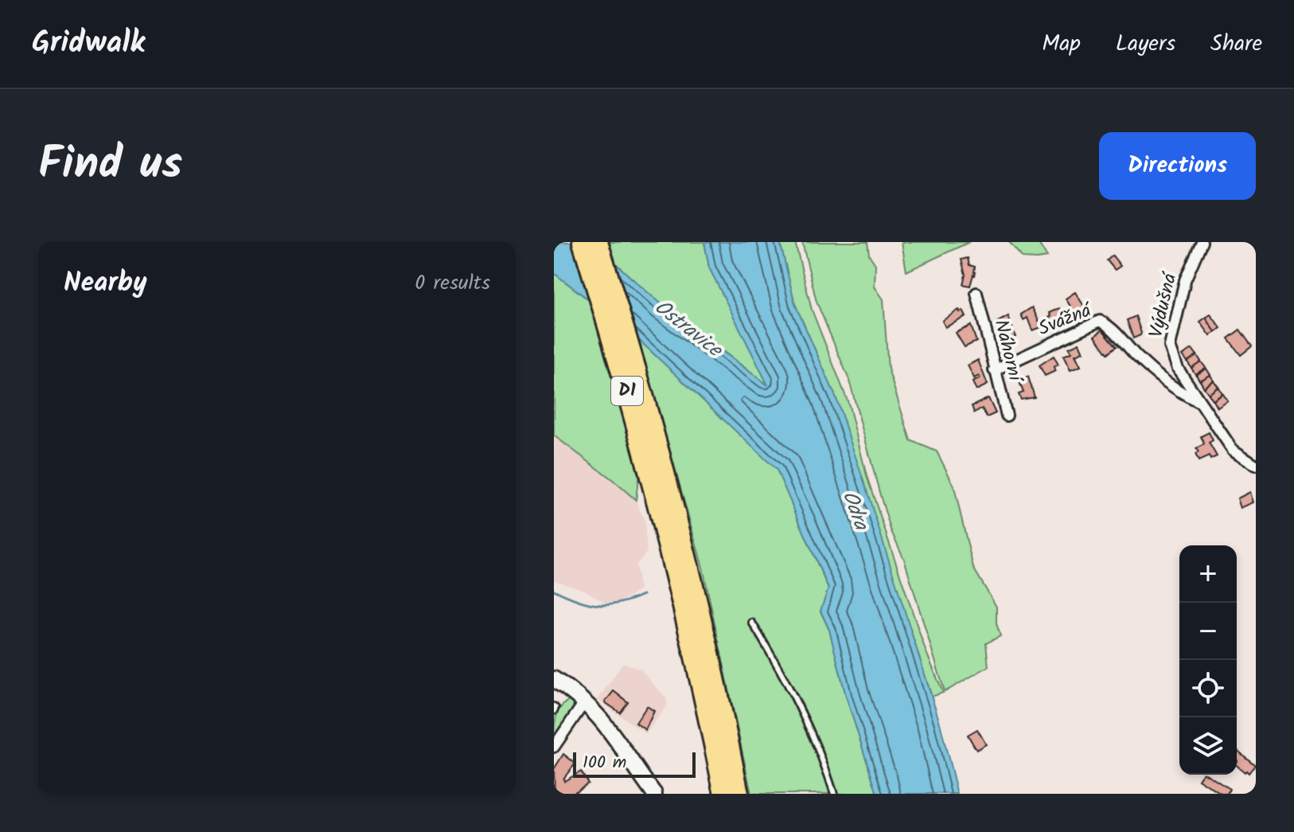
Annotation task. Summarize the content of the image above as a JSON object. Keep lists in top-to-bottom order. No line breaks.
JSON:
{"streets":{"highway":["D1"],"street":["Výdušná","Svážná","Náhorní"]},"crossings":[["Výdušná","Svážná"],["Svážná","Náhorní"]],"water":["Ostravice","Odra"],"scale_bar":"100 m","page":{"header":"Gridwalk","nav":["Map","Layers","Share"],"title":"Find us","buttons":"Directions","heading":["Nearby","0 results"],"map_buttons":["+","−"],"scale":"100 m"}}
